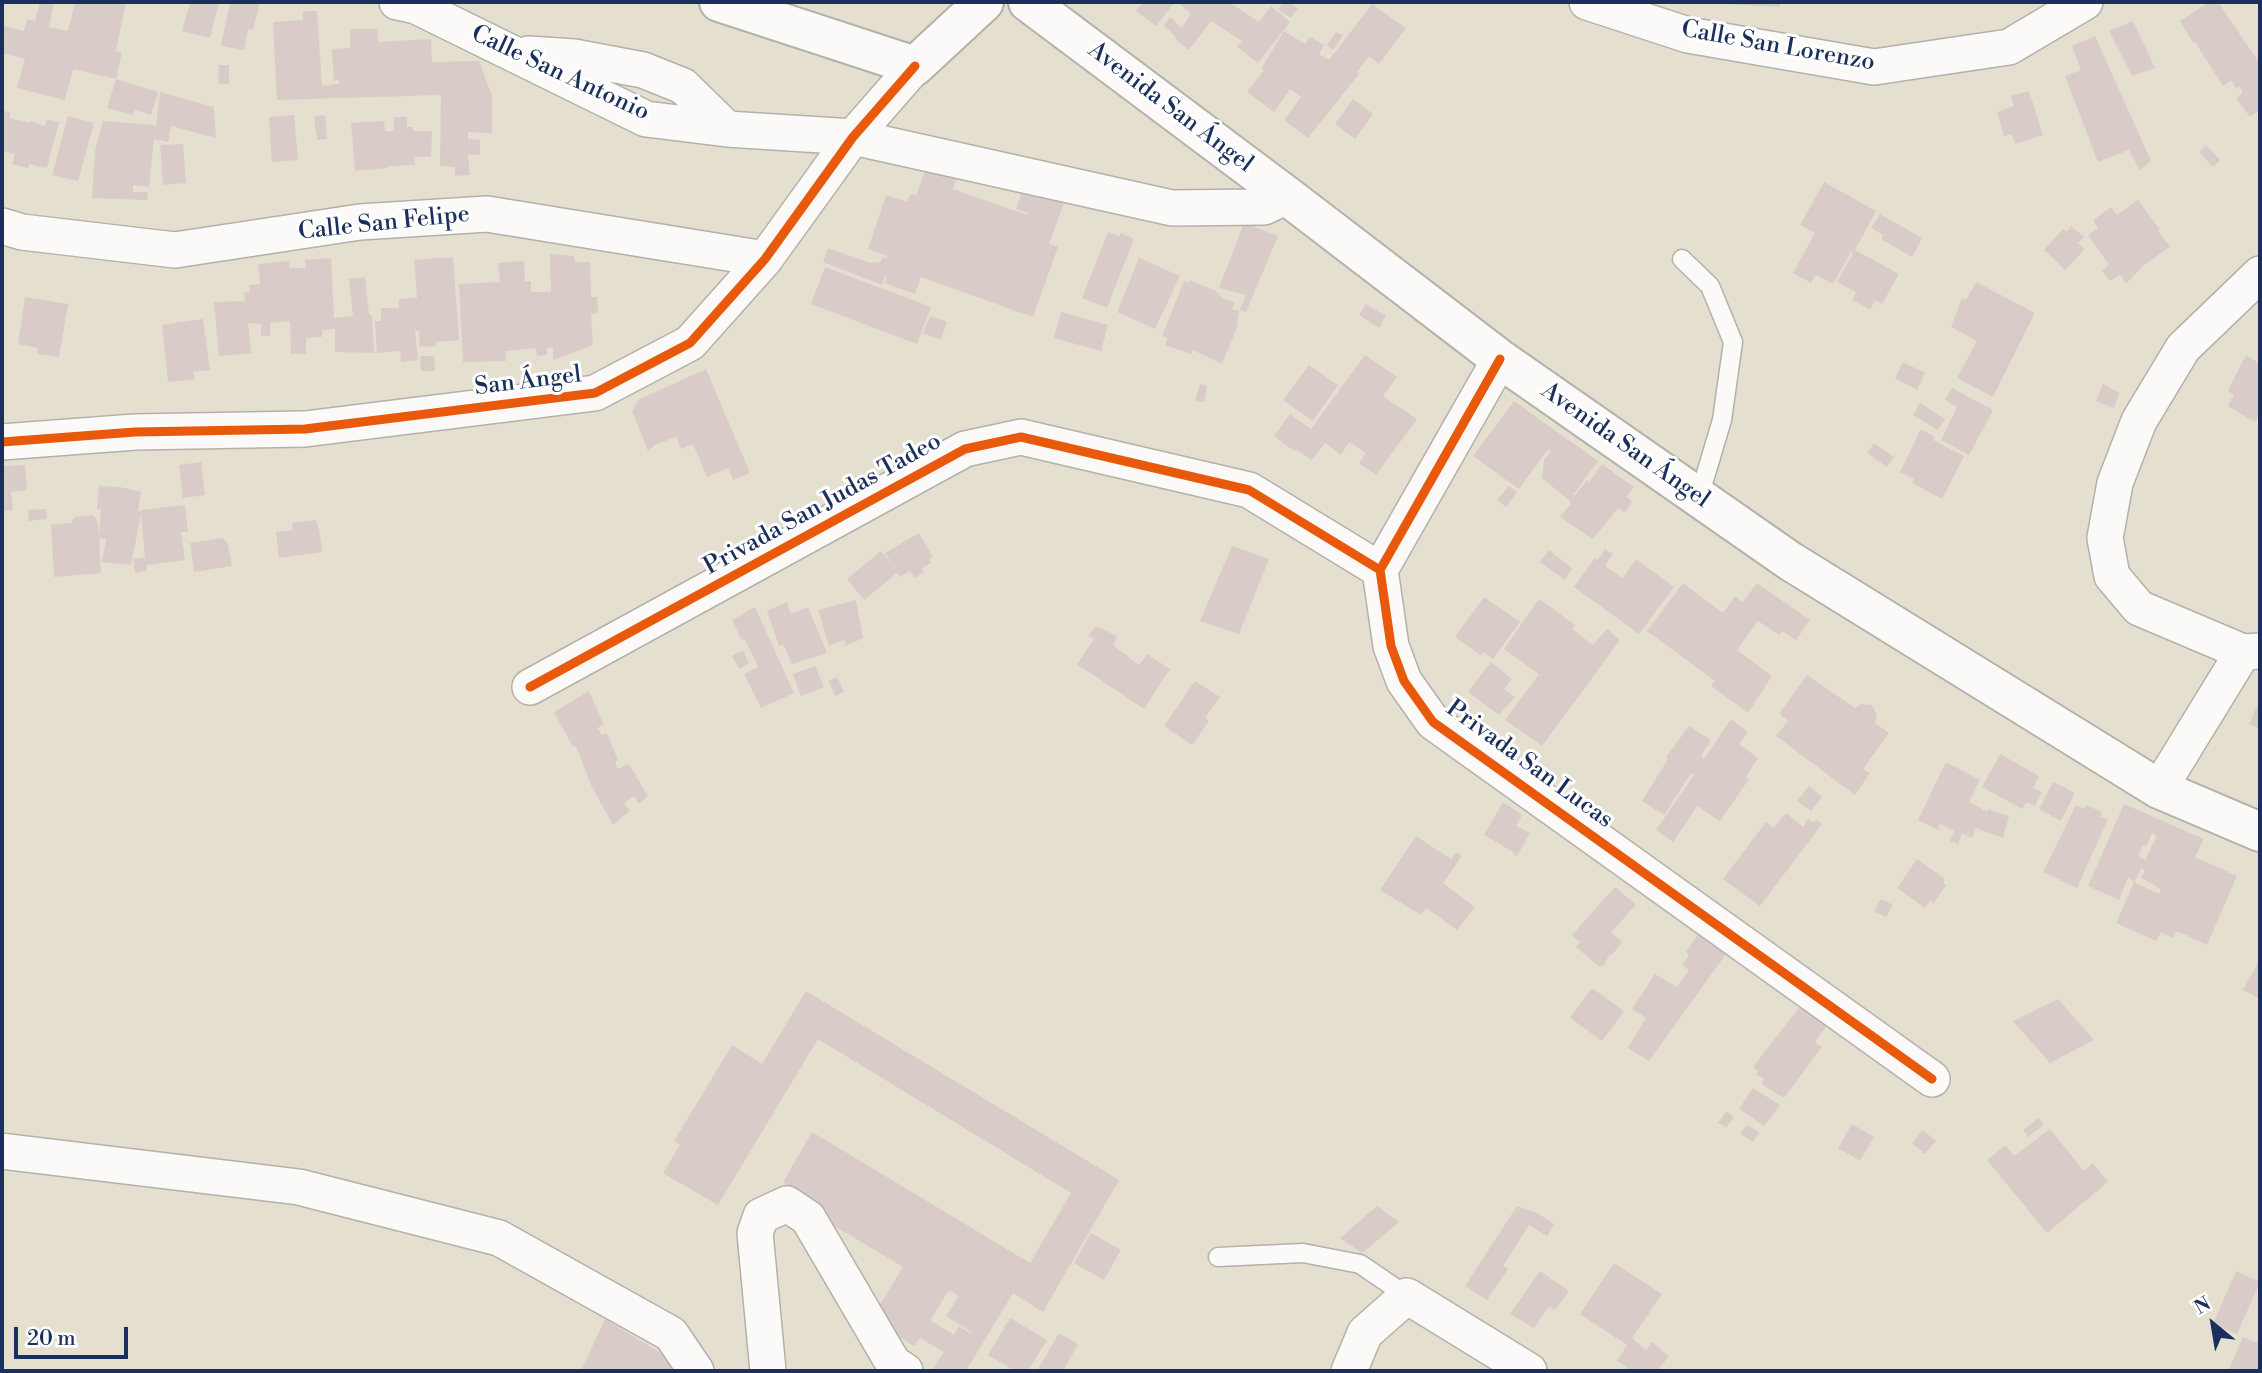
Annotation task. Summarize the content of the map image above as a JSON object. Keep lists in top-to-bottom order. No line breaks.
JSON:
{"streets":{"main road":["Avenida San Ángel","San Ángel"],"street":["Calle San Lorenzo","Calle San Antonio","Calle San Felipe","Privada San Judas Tadeo","Privada San Lucas"]},"crossings":[["Calle San Antonio","Avenida San Ángel"],["Calle San Antonio","San Ángel"],["Calle San Felipe","San Ángel"],["Privada San Judas Tadeo","Privada San Lucas"]],"scale_bar":"20 m","north":"top left"}
